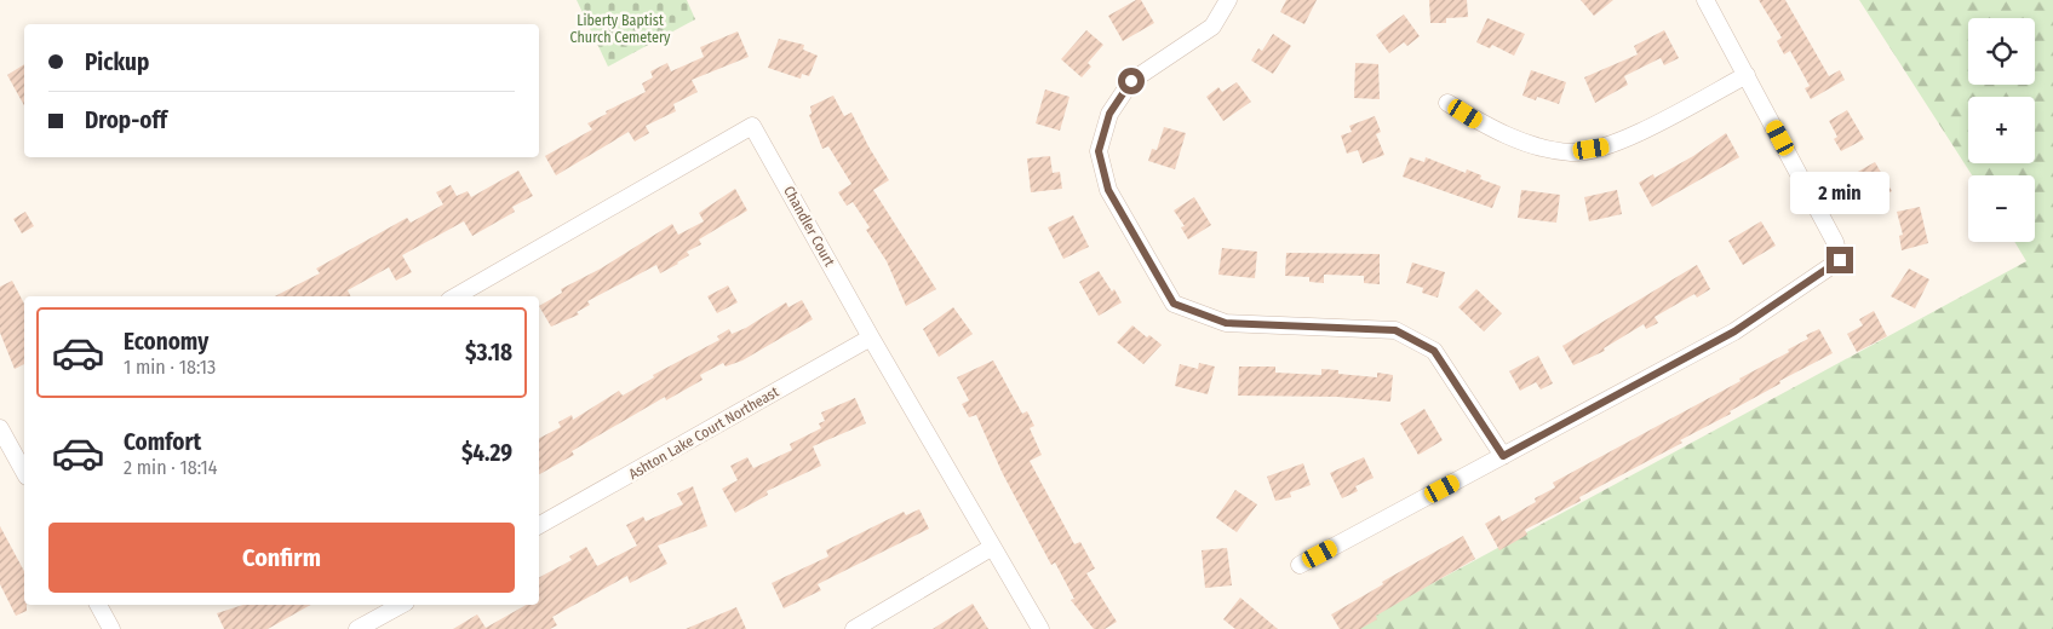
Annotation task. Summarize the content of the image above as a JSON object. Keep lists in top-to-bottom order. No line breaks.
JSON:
{"streets":{"street":["Chandler Court","Ashton Lake Court Northeast"]},"crossings":[["Chandler Court","Ashton Lake Court Northeast"]],"parks":["Liberty Baptist Church Cemetery"],"page":{"map_buttons":["+","−"],"banner":["Pickup","Drop-off"],"bubble":"2 min","list":[{"name":"Economy","note":"1 min · 18:13","value":"$3.18"},{"name":"Comfort","note":"2 min · 18:14","value":"$4.29"}],"buttons":"Confirm"}}
